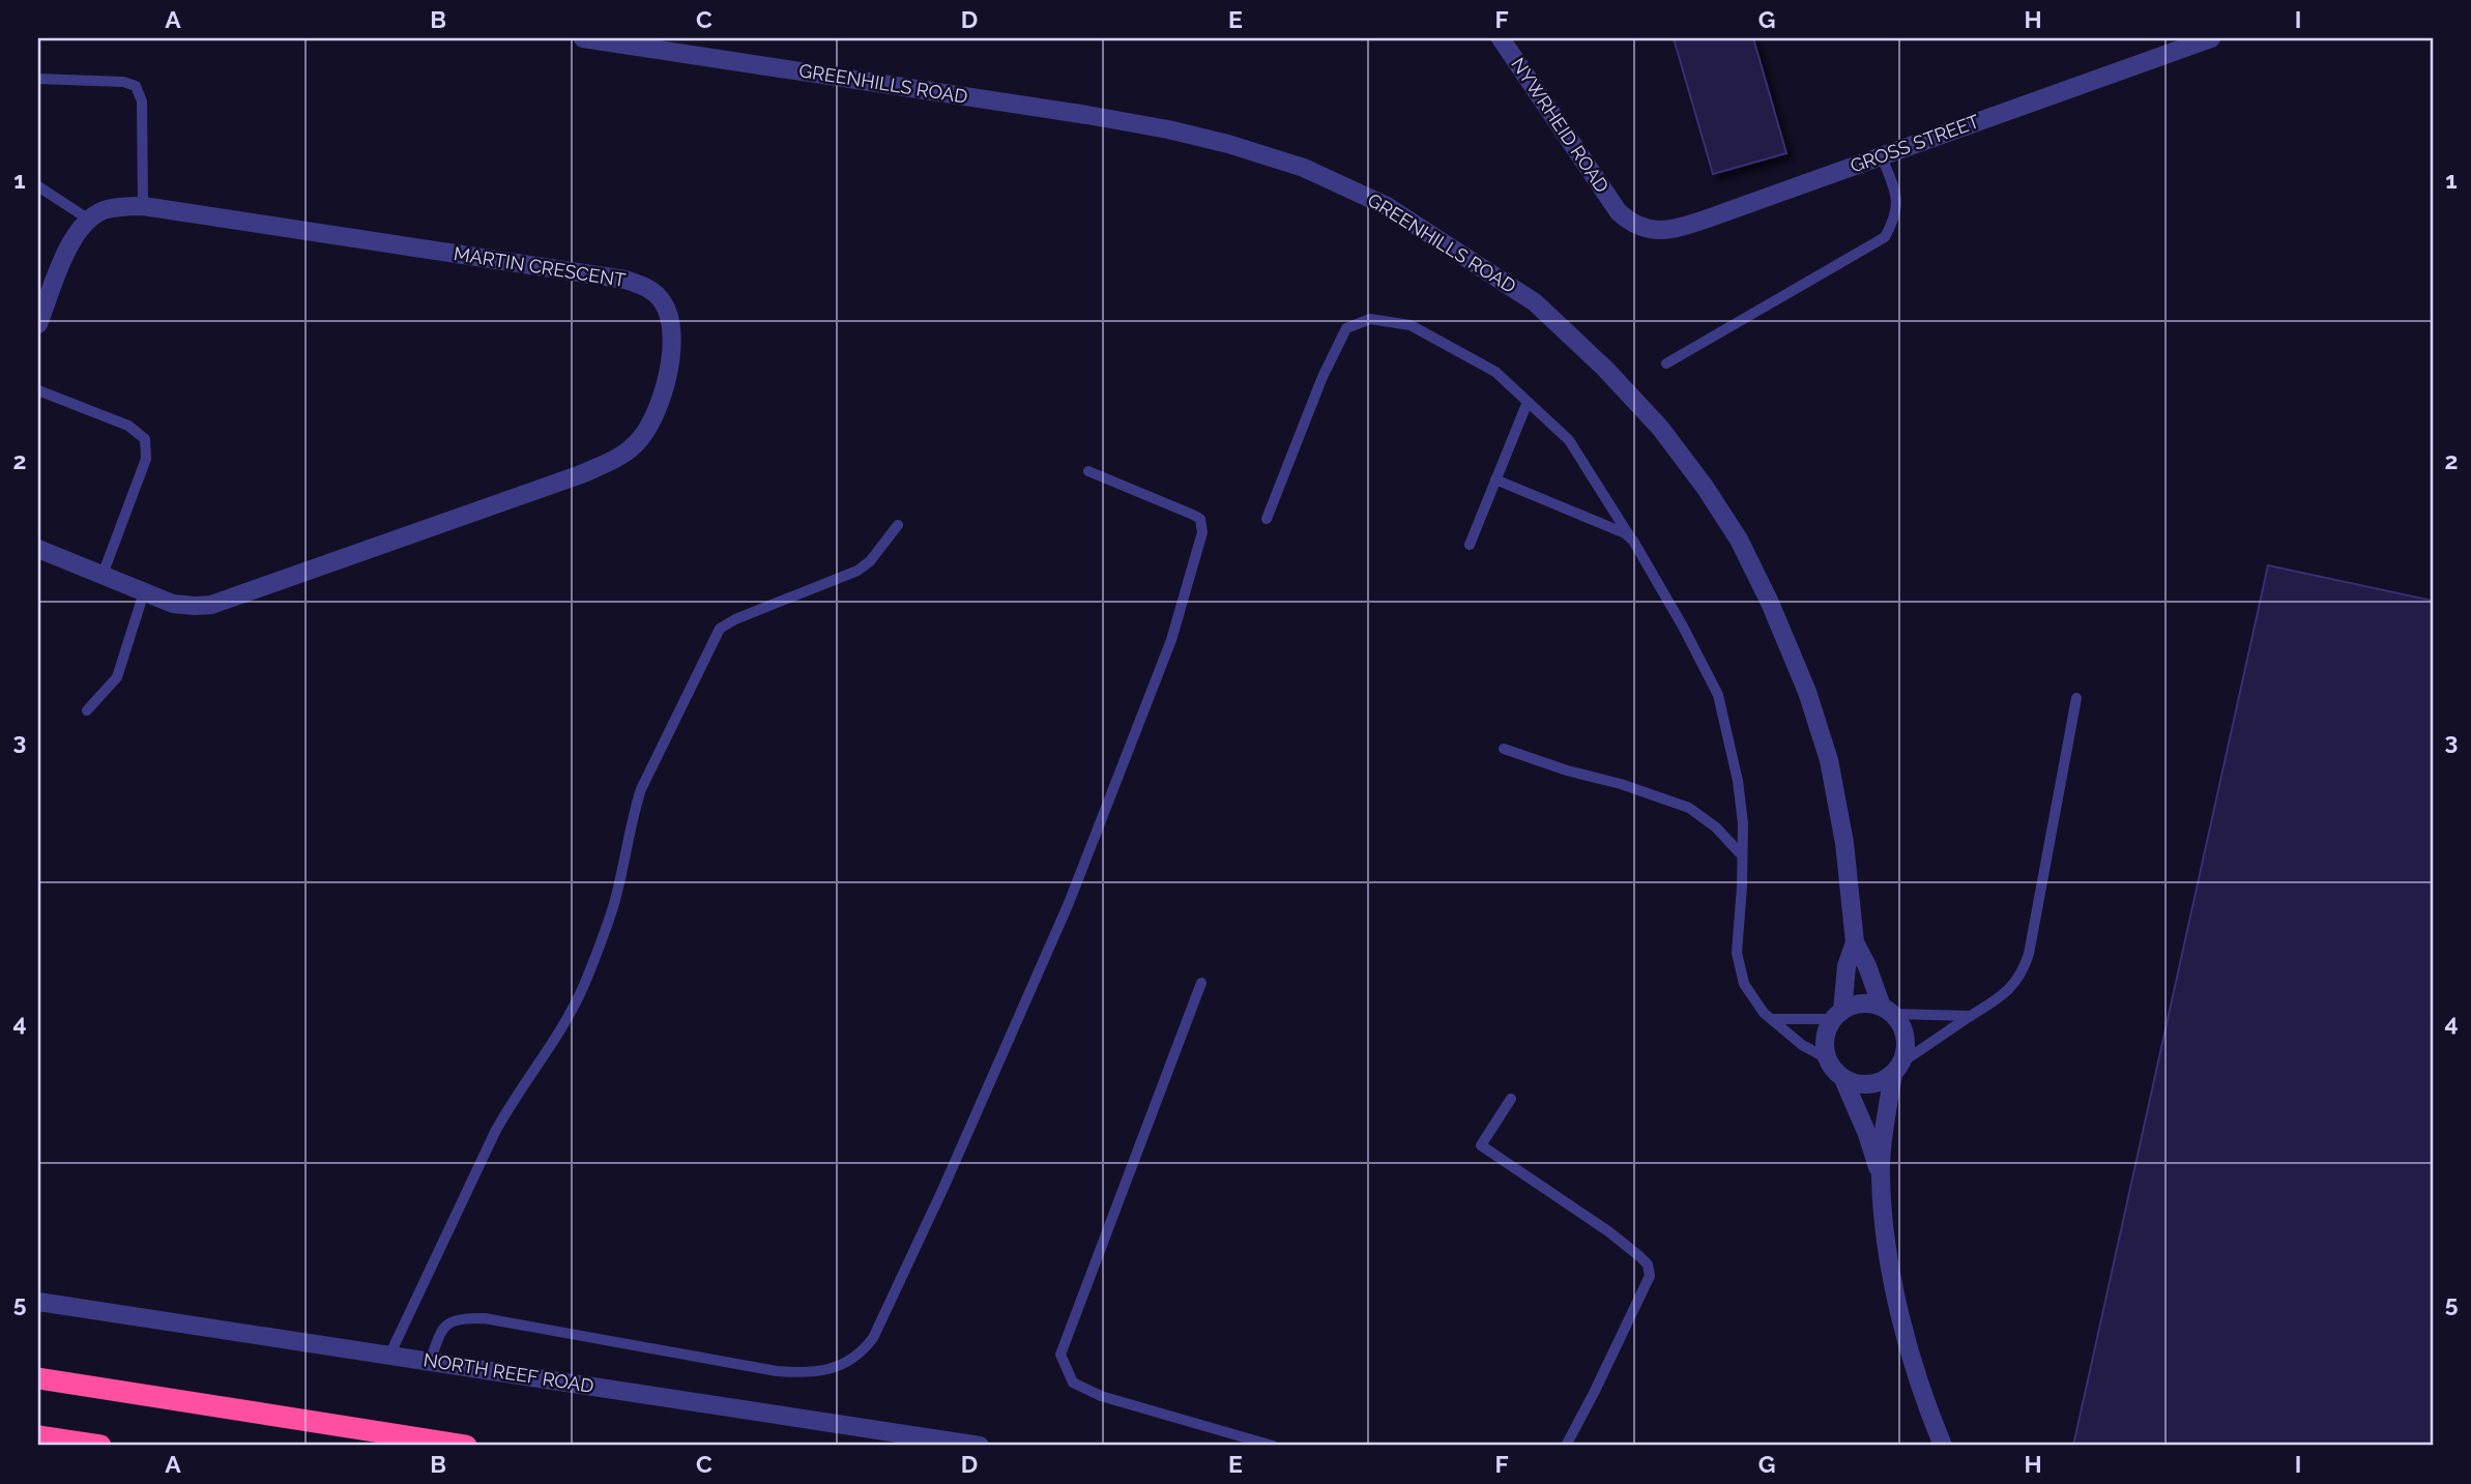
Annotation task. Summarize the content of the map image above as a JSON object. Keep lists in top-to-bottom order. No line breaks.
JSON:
{"streets":{"street":["GREENHILLS ROAD","NYWRHEID ROAD","GROSS STREET","MARTIN CRESCENT","NORTH REEF ROAD"]},"crossings":[["NYWRHEID ROAD","GROSS STREET"]],"grid":{"columns":["A","B","C","D","E","F","G","H","I"],"rows":["1","2","3","4","5"]}}
